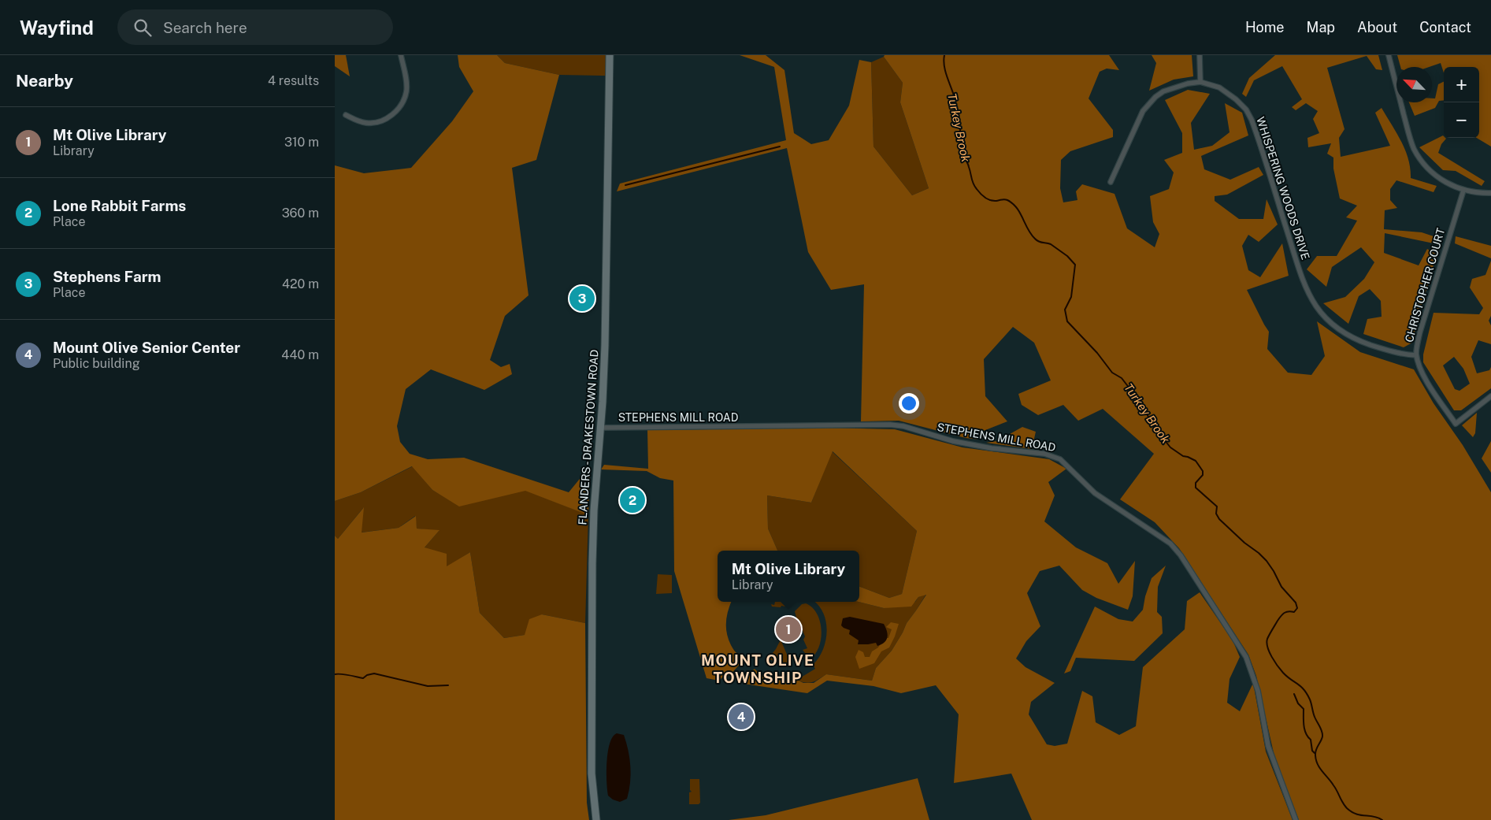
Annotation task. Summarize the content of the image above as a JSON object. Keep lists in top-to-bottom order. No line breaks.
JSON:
{"streets":{"street":["WHISPERING WOODS DRIVE","CHRISTOPHER COURT","STEPHENS MILL ROAD","FLANDERS - DRAKESTOWN ROAD"]},"crossings":[["WHISPERING WOODS DRIVE","CHRISTOPHER COURT"],["STEPHENS MILL ROAD","FLANDERS - DRAKESTOWN ROAD"]],"districts":["MOUNT OLIVE TOWNSHIP"],"water":["Turkey Brook"],"north":"top left","page":{"header":"Wayfind","search":"Search here","nav":["Home","Map","About","Contact"],"heading":["Nearby","4 results"],"map_buttons":["+","−"],"list":[{"mark":"1","name":"Mt Olive Library","note":"Library","value":"310 m"},{"mark":"2","name":"Lone Rabbit Farms","note":"Place","value":"360 m"},{"mark":"3","name":"Stephens Farm","note":"Place","value":"420 m"},{"mark":"4","name":"Mount Olive Senior Center","note":"Public building","value":"440 m"}],"pins":["3","2","1","4"],"popup":["Mt Olive Library","Library"]}}
